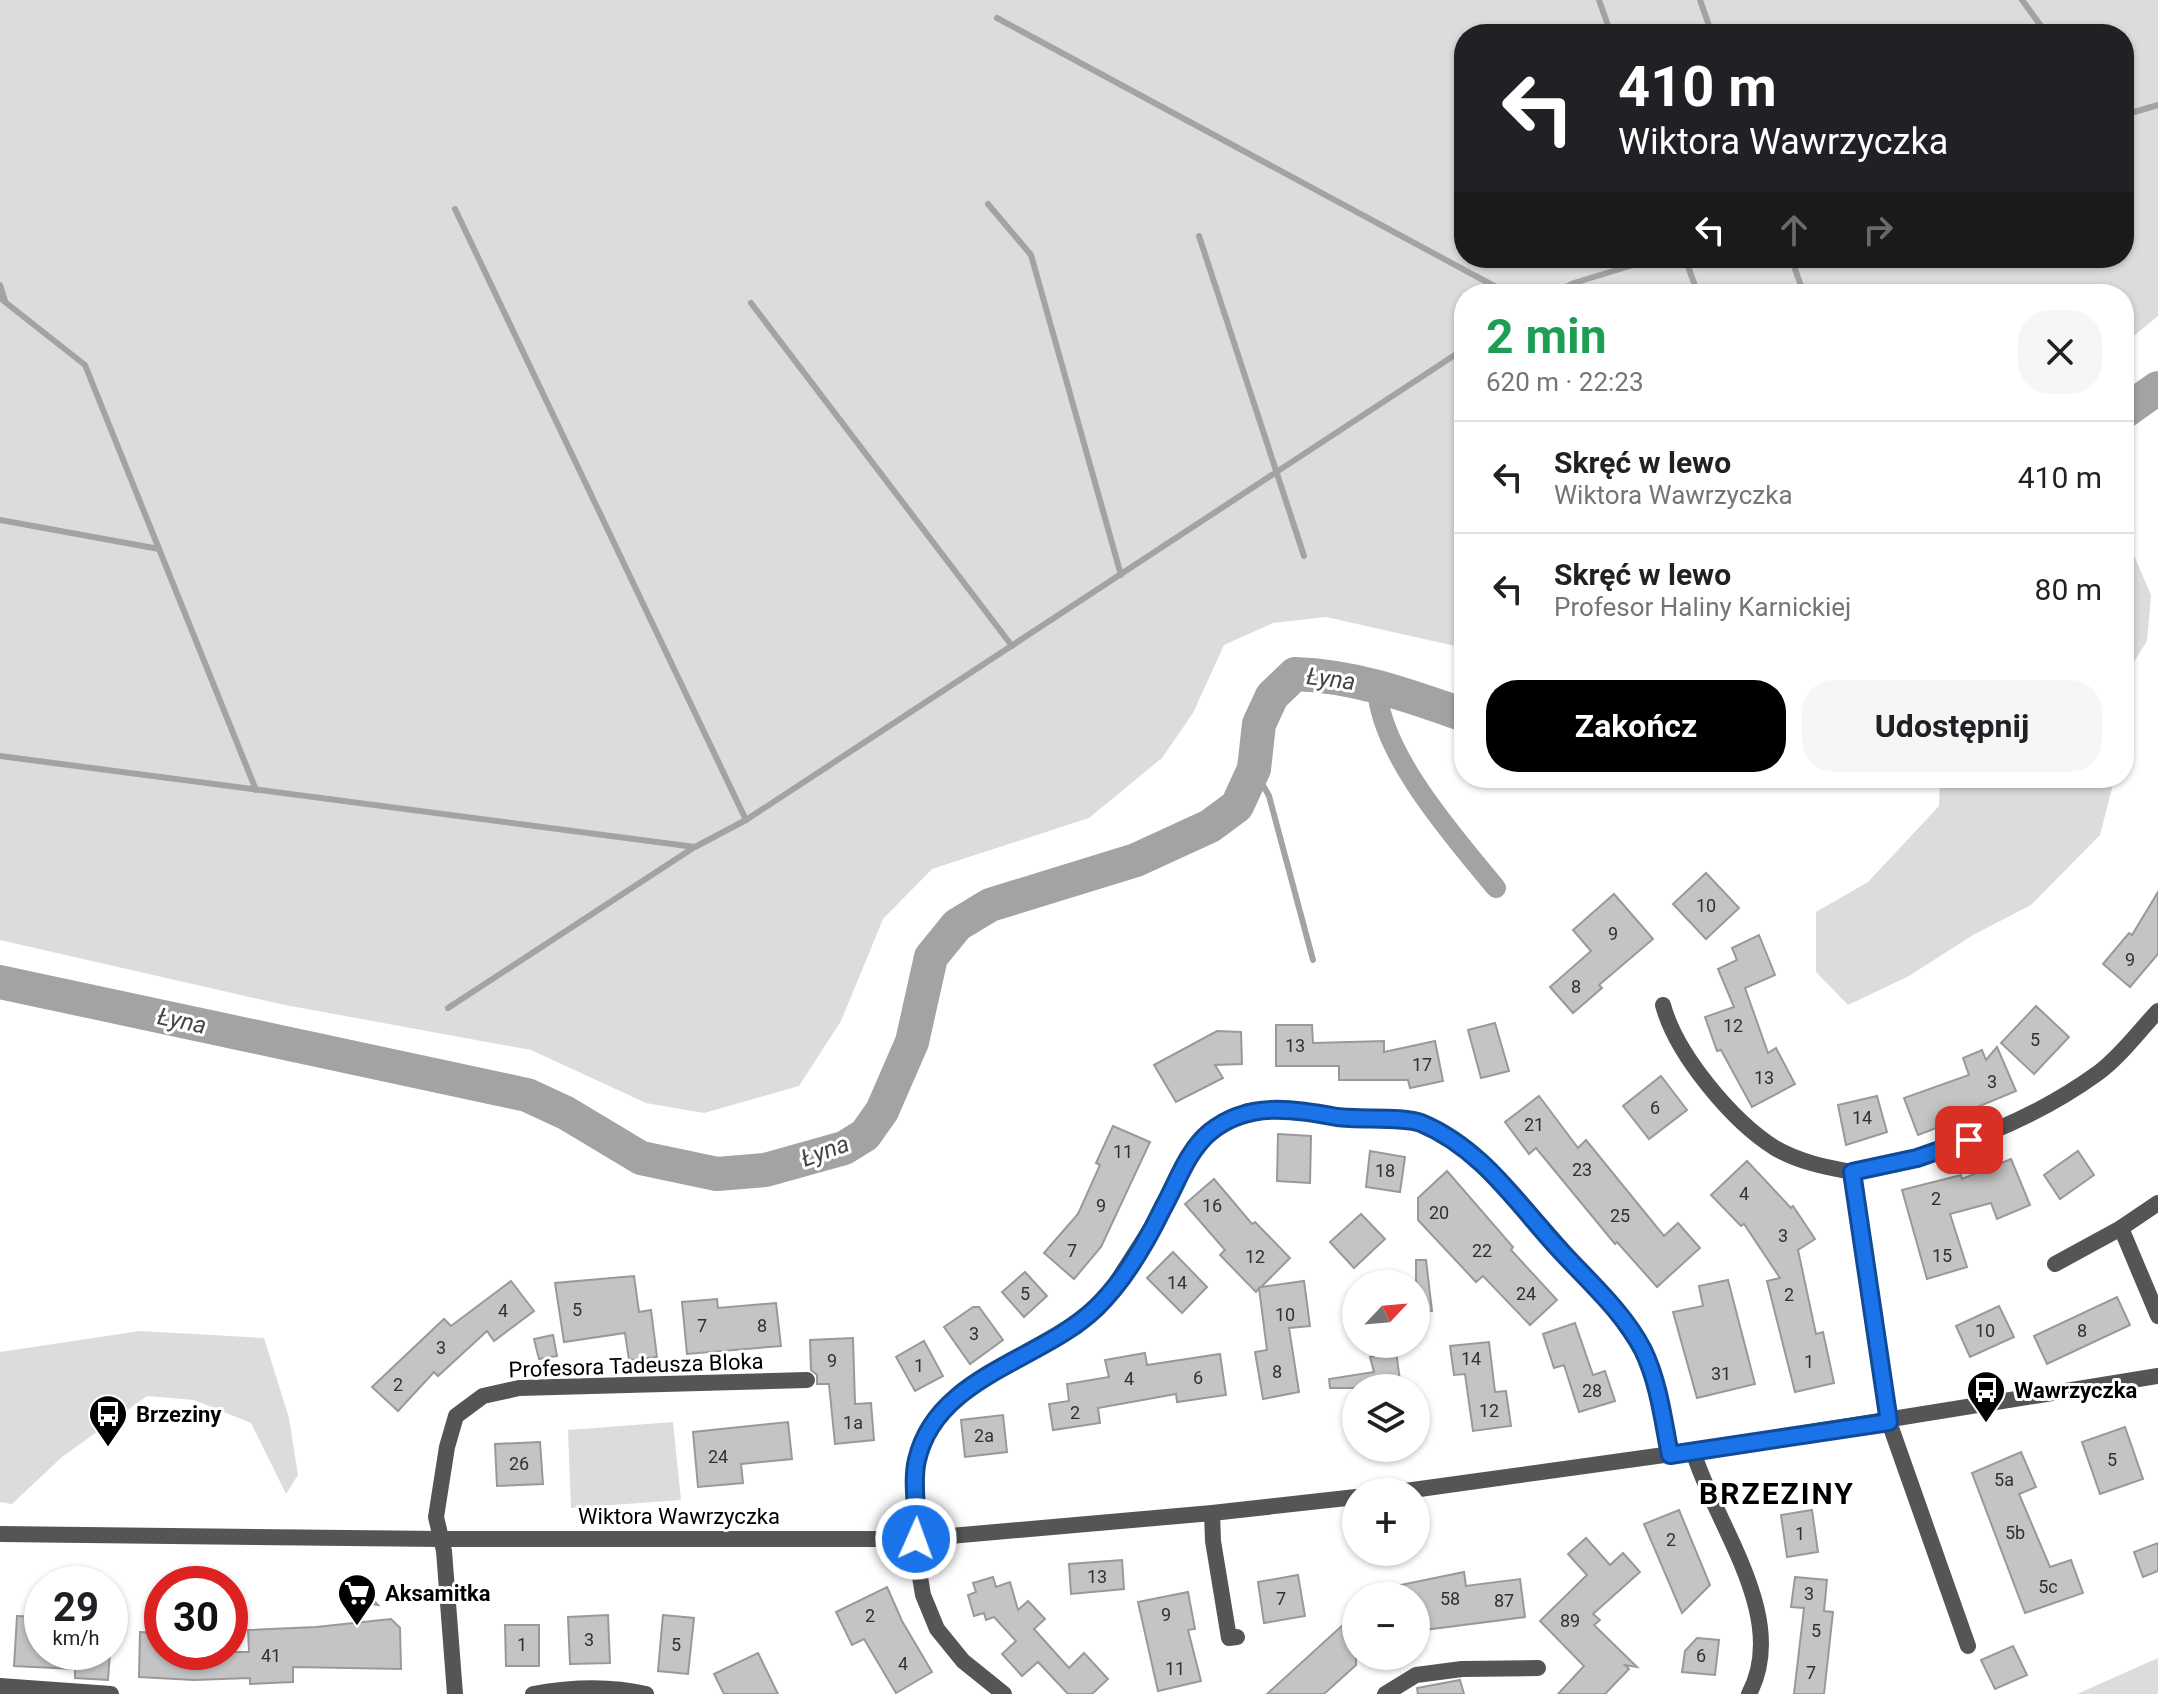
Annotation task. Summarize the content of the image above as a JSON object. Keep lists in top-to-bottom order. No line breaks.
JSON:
{"streets":{"street":["Profesora Tadeusza Bloka","Wiktora Wawrzyczka"]},"crossings":[["Profesora Tadeusza Bloka","Wiktora Wawrzyczka"]],"districts":["BRZEZINY"],"water":["Łyna"],"places":{"bus stop":["Wawrzyczka","Brzeziny"],"supermarket":["Aksamitka"]},"house_numbers":["10","9","9","8","12","5","13","17","13","3","6","14","21","11","23","18","4","2","9","16","20","25","3","7","22","15","12","14","5","24","2","5","4","10","7","8","10","8","3","3","14","9","1","1","8","31","6","4","2","28","12","2","1a","2a","24","5","26","5a","5b","1","2","13","5c","3","7","58","87","9","2","89","5","3","1","5","41","6","4","11","7"],"north":"top right","page":{"turn":["410 m","Wiktora Wawrzyczka"],"heading":["2 min","620 m · 22:23"],"list":[{"name":"Skręć w lewo","note":"Wiktora Wawrzyczka","value":"410 m"},{"name":"Skręć w lewo","note":"Profesor Haliny Karnickiej","value":"80 m"}],"buttons":["Zakończ","Udostępnij"],"map_buttons":["+","−"],"speed":"29 km/h","limit":"30"}}
